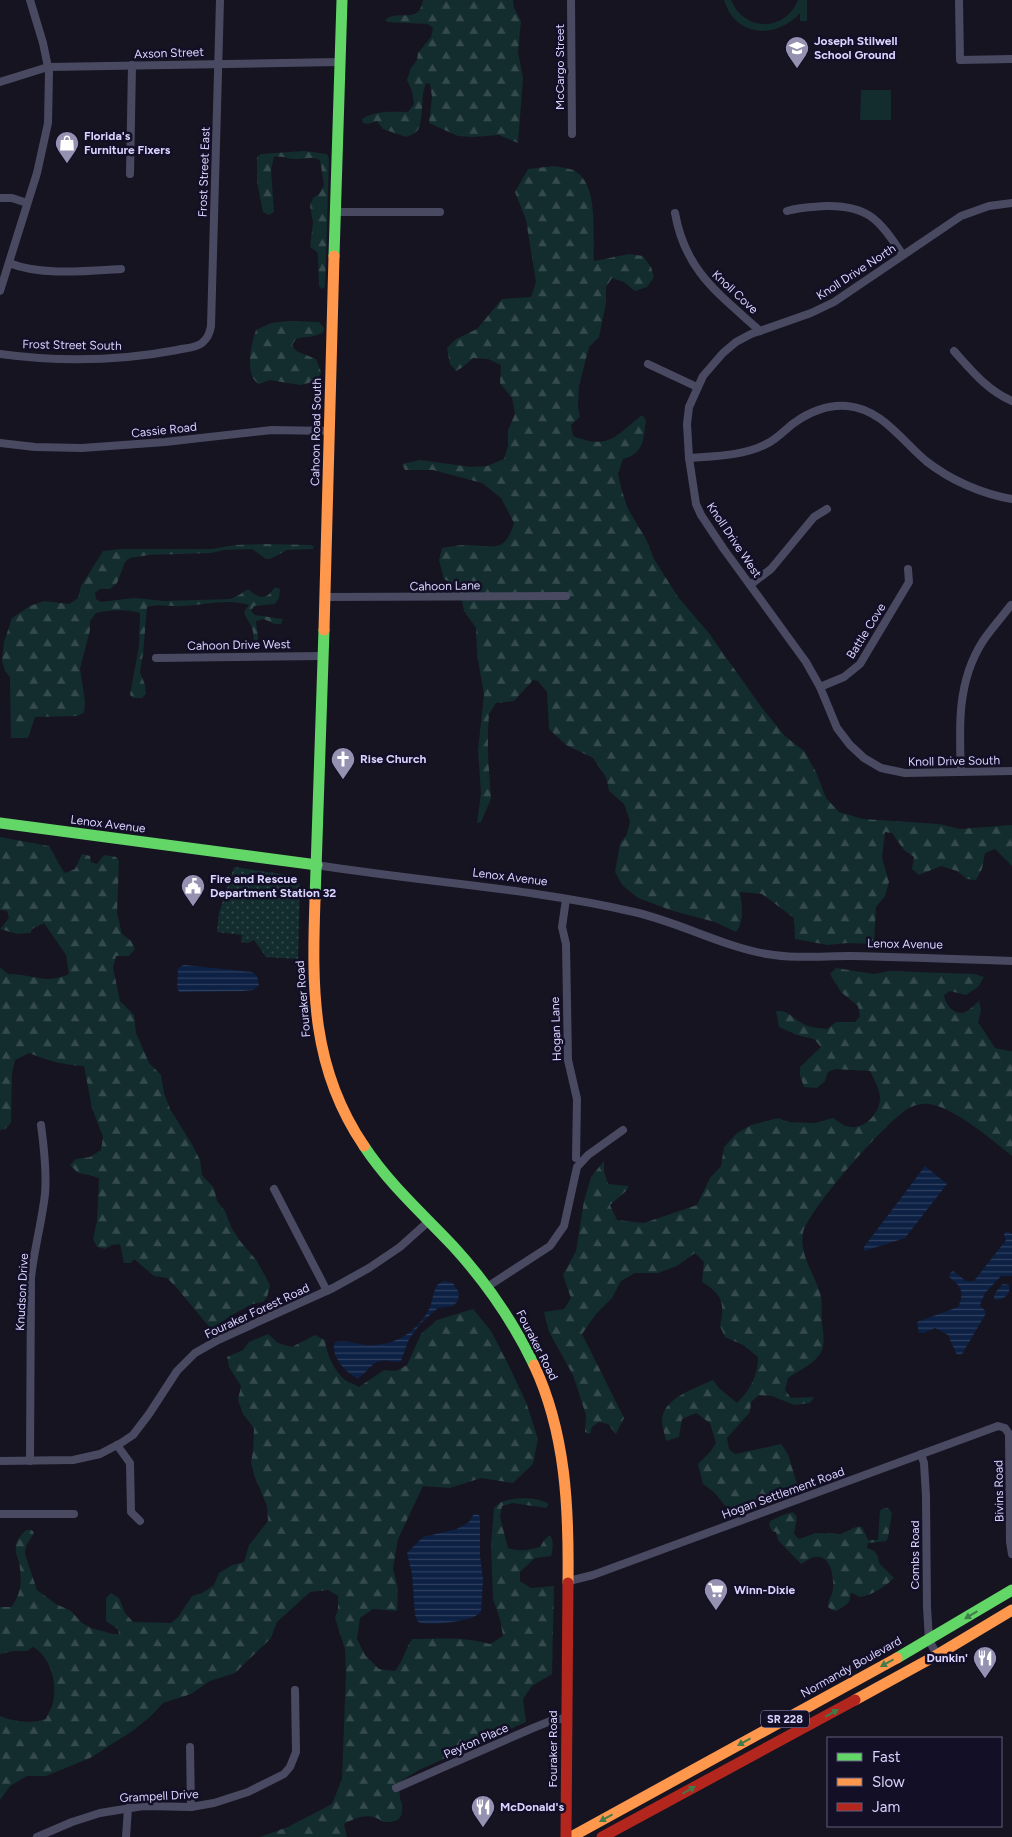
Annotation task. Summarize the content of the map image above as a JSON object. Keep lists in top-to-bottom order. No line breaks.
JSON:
{"streets":{"main road":["Cahoon Road South","Lenox Avenue","Fouraker Road","Normandy Boulevard","SR 228"],"street":["Axson Street","McCargo Street","Frost Street East","Knoll Drive North","Knoll Cove","Frost Street South","Cassie Road","Knoll Drive West","Cahoon Lane","Battle Cove","Cahoon Drive West","Knoll Drive South","Hogan Lane","Knudson Drive","Fouraker Forest Road","Bivins Road","Hogan Settlement Road","Combs Road","Peyton Place","Grampell Drive"]},"crossings":[["Axson Street","Frost Street East"],["Axson Street","Cahoon Road South"],["Frost Street East","Frost Street South"],["Knoll Drive North","Knoll Cove"],["Knoll Drive North","Knoll Drive West"],["Cassie Road","Cahoon Road South"],["Cahoon Road South","Cahoon Lane"],["Cahoon Road South","Cahoon Drive West"],["Cahoon Road South","Lenox Avenue"],["Cahoon Road South","Fouraker Road"],["Knoll Drive West","Battle Cove"],["Knoll Drive West","Knoll Drive South"],["Battle Cove","Knoll Drive South"],["Lenox Avenue","Fouraker Road"],["Lenox Avenue","Hogan Lane"],["Fouraker Road","Fouraker Forest Road"],["Fouraker Road","Hogan Settlement Road"],["Fouraker Road","Peyton Place"],["Knudson Drive","Fouraker Forest Road"],["Bivins Road","Hogan Settlement Road"],["Hogan Settlement Road","Combs Road"],["Combs Road","Normandy Boulevard"],["Combs Road","SR 228"]],"places":{"school or university":["Joseph Stilwell School Ground"],"shop":["Florida's Furniture Fixers"],"church":["Rise Church"],"public building":["Fire and Rescue Department Station 32"],"supermarket":["Winn-Dixie"],"restaurant":["Dunkin'","McDonald's"]},"legend":["Fast","Slow","Jam"]}
